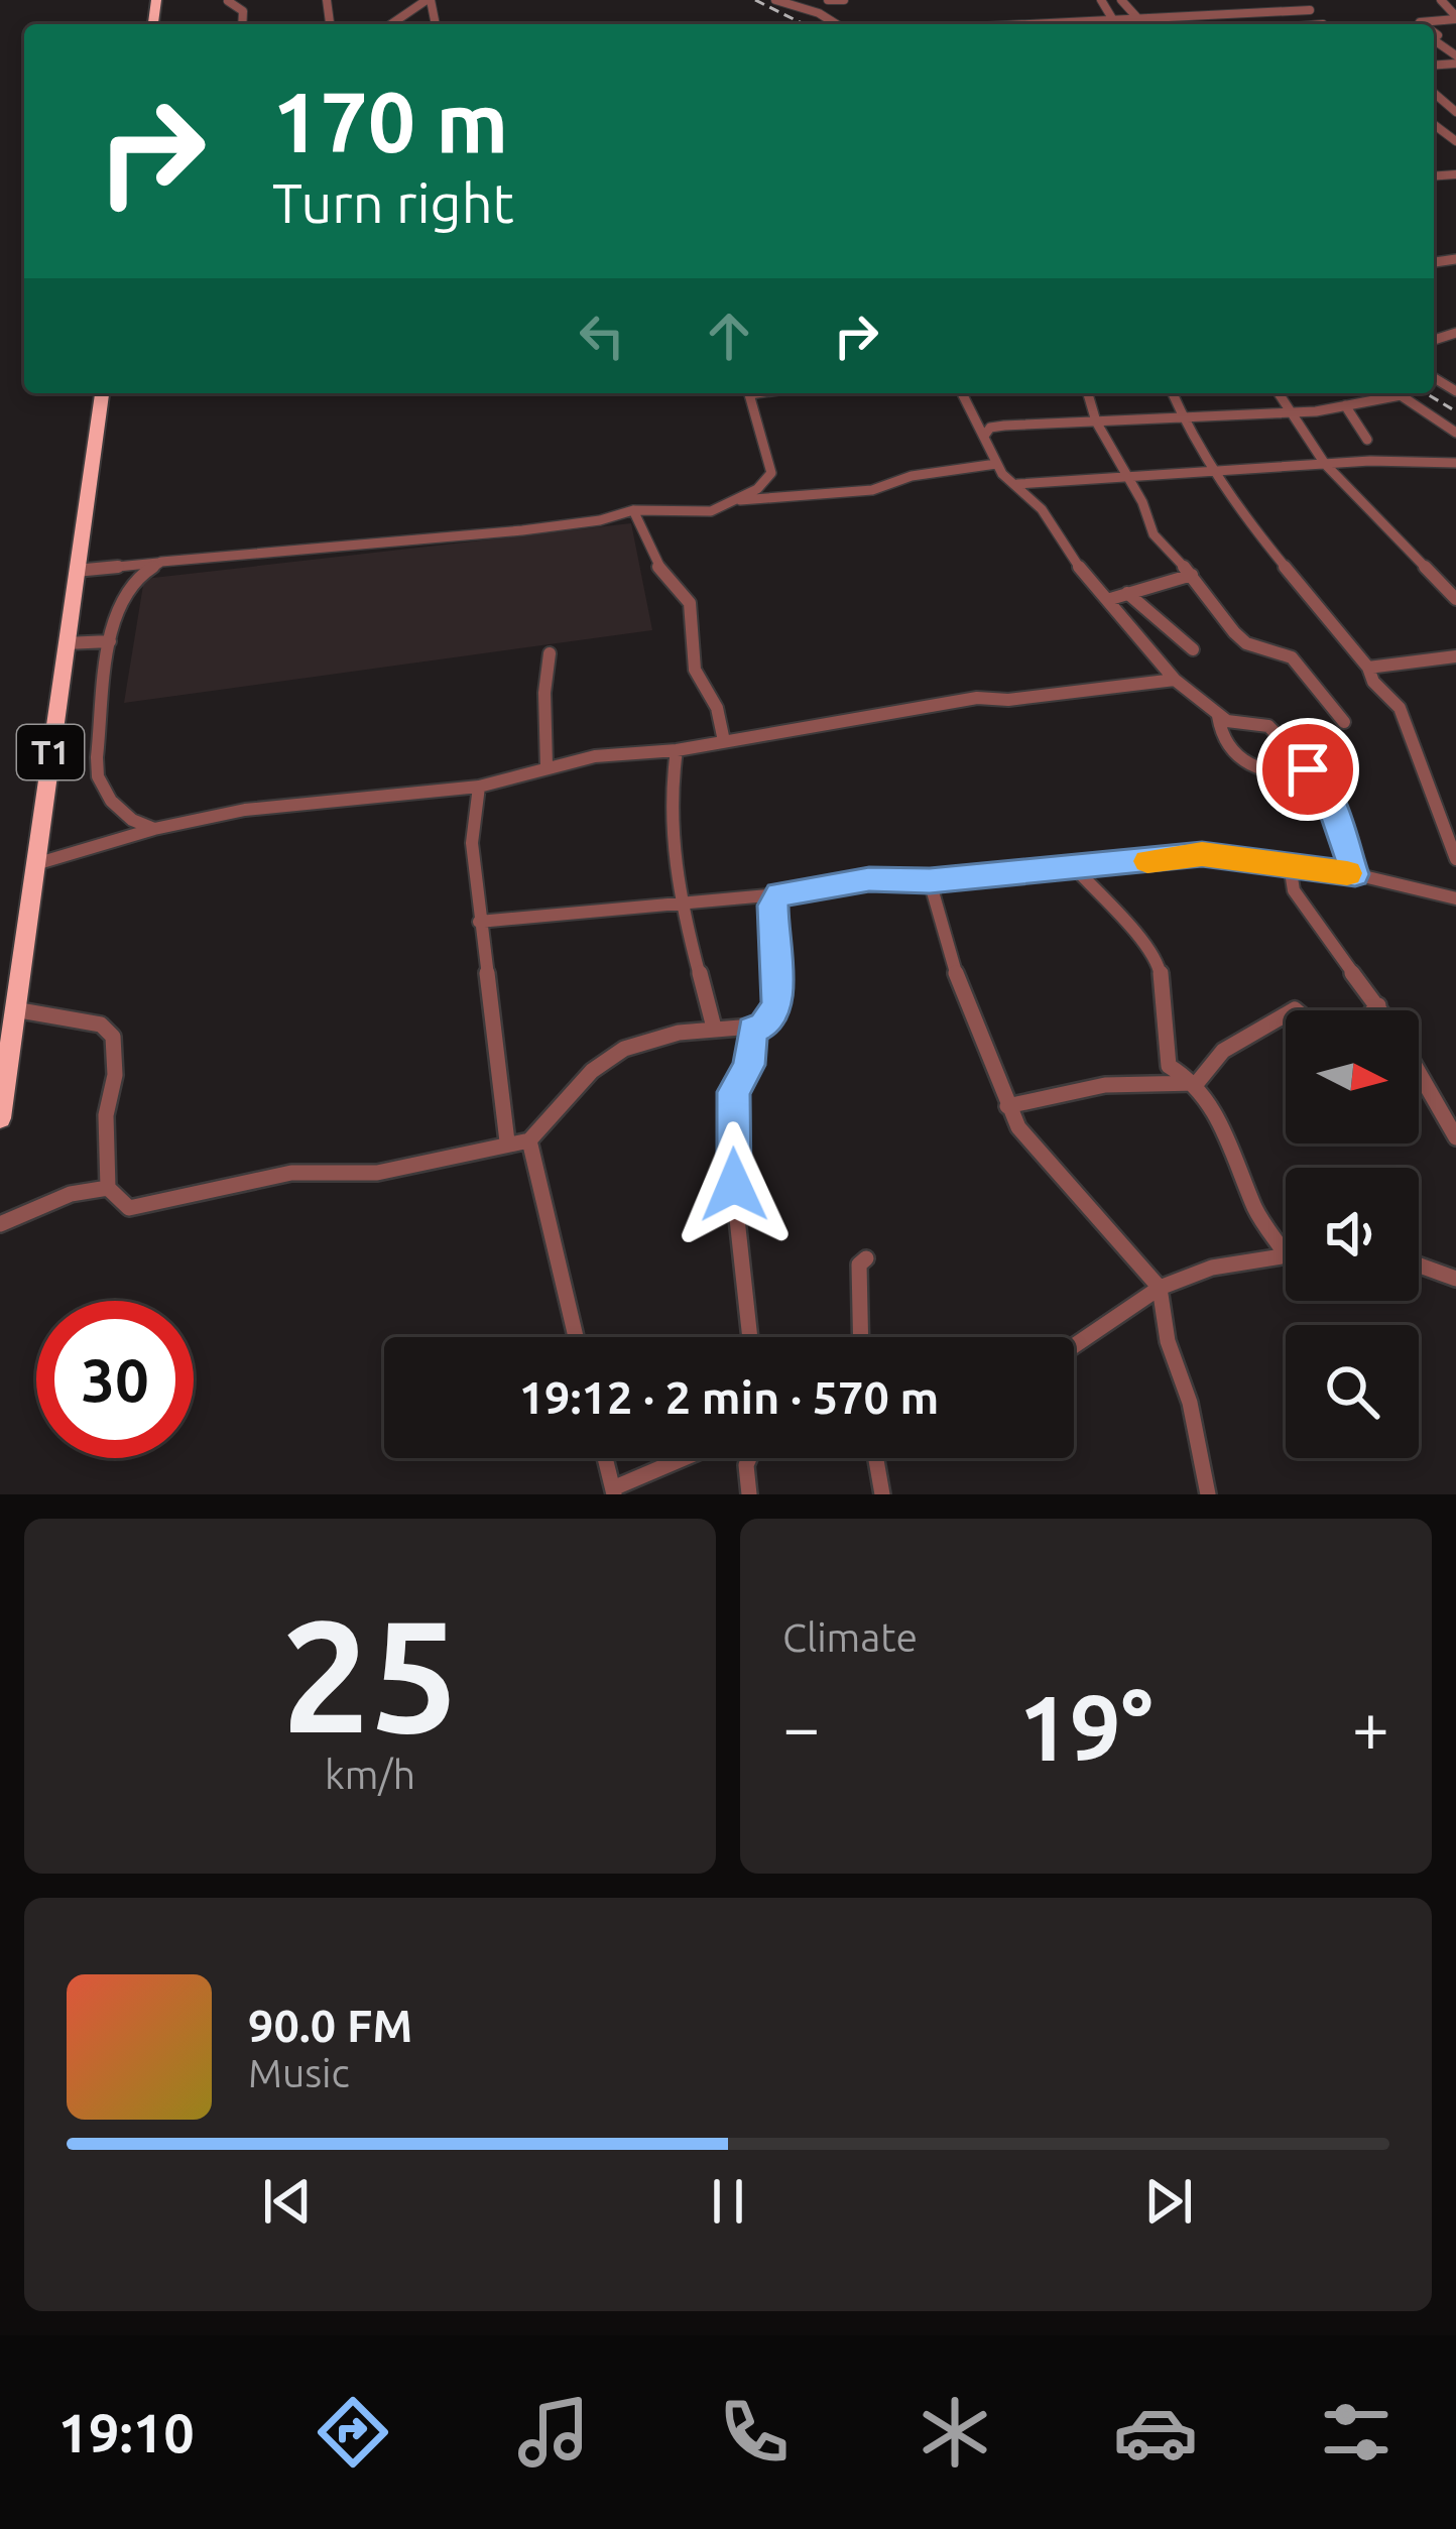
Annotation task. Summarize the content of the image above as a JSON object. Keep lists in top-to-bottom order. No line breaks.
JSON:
{"streets":{"highway":["T1"]},"north":"right","page":{"turn":["170 m","Turn right"],"limit":"30","trip":"19:12 · 2 min · 570 m","tile":[["25","km/h"],"Climate"],"heat":["−","19°","+"],"song":["90.0 FM","Music"],"tabs":"19:10"}}
